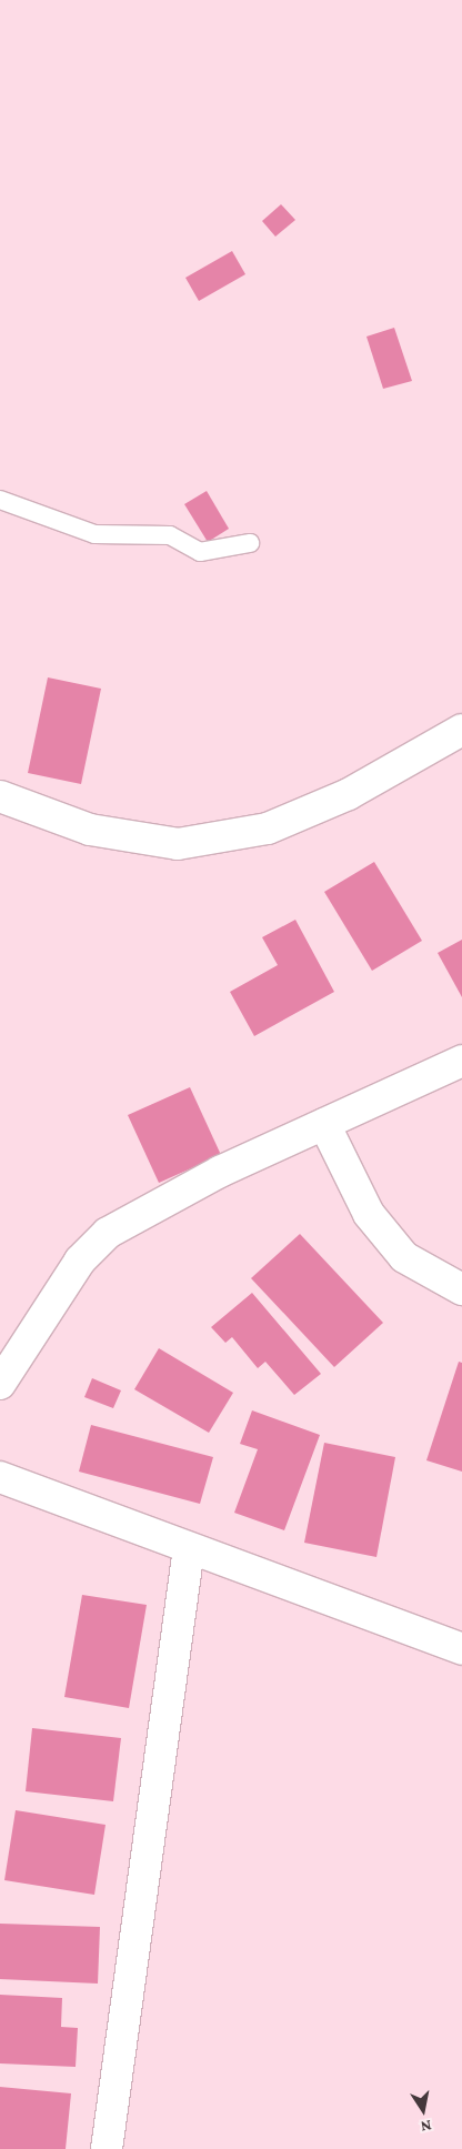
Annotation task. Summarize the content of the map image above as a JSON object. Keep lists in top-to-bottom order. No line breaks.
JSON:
{"north":"bottom"}
